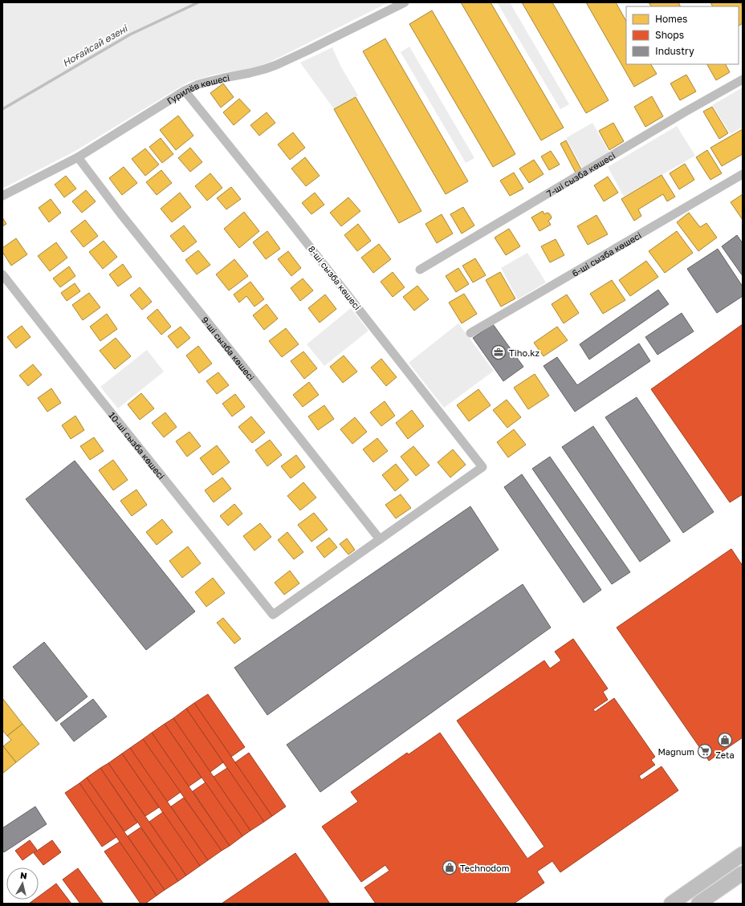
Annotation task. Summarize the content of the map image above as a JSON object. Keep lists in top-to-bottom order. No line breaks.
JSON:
{"streets":{"street":["Гурилёв көшесі","7-ші сызба көшесі","6-ші сызба көшесі","8-ші сызба көшесі","9-ші сызба көшесі","10-ші сызба көшесі"]},"crossings":[["Гурилёв көшесі","8-ші сызба көшесі"],["Гурилёв көшесі","9-ші сызба көшесі"],["8-ші сызба көшесі","9-ші сызба көшесі"],["8-ші сызба көшесі","10-ші сызба көшесі"],["9-ші сызба көшесі","10-ші сызба көшесі"]],"water":["Ноғайсай өзені"],"places":{"office":["Tiho.kz"],"shop":["Zeta","Technodom"],"supermarket":["Magnum"]},"legend":["Homes","Shops","Industry"],"north":"top"}
